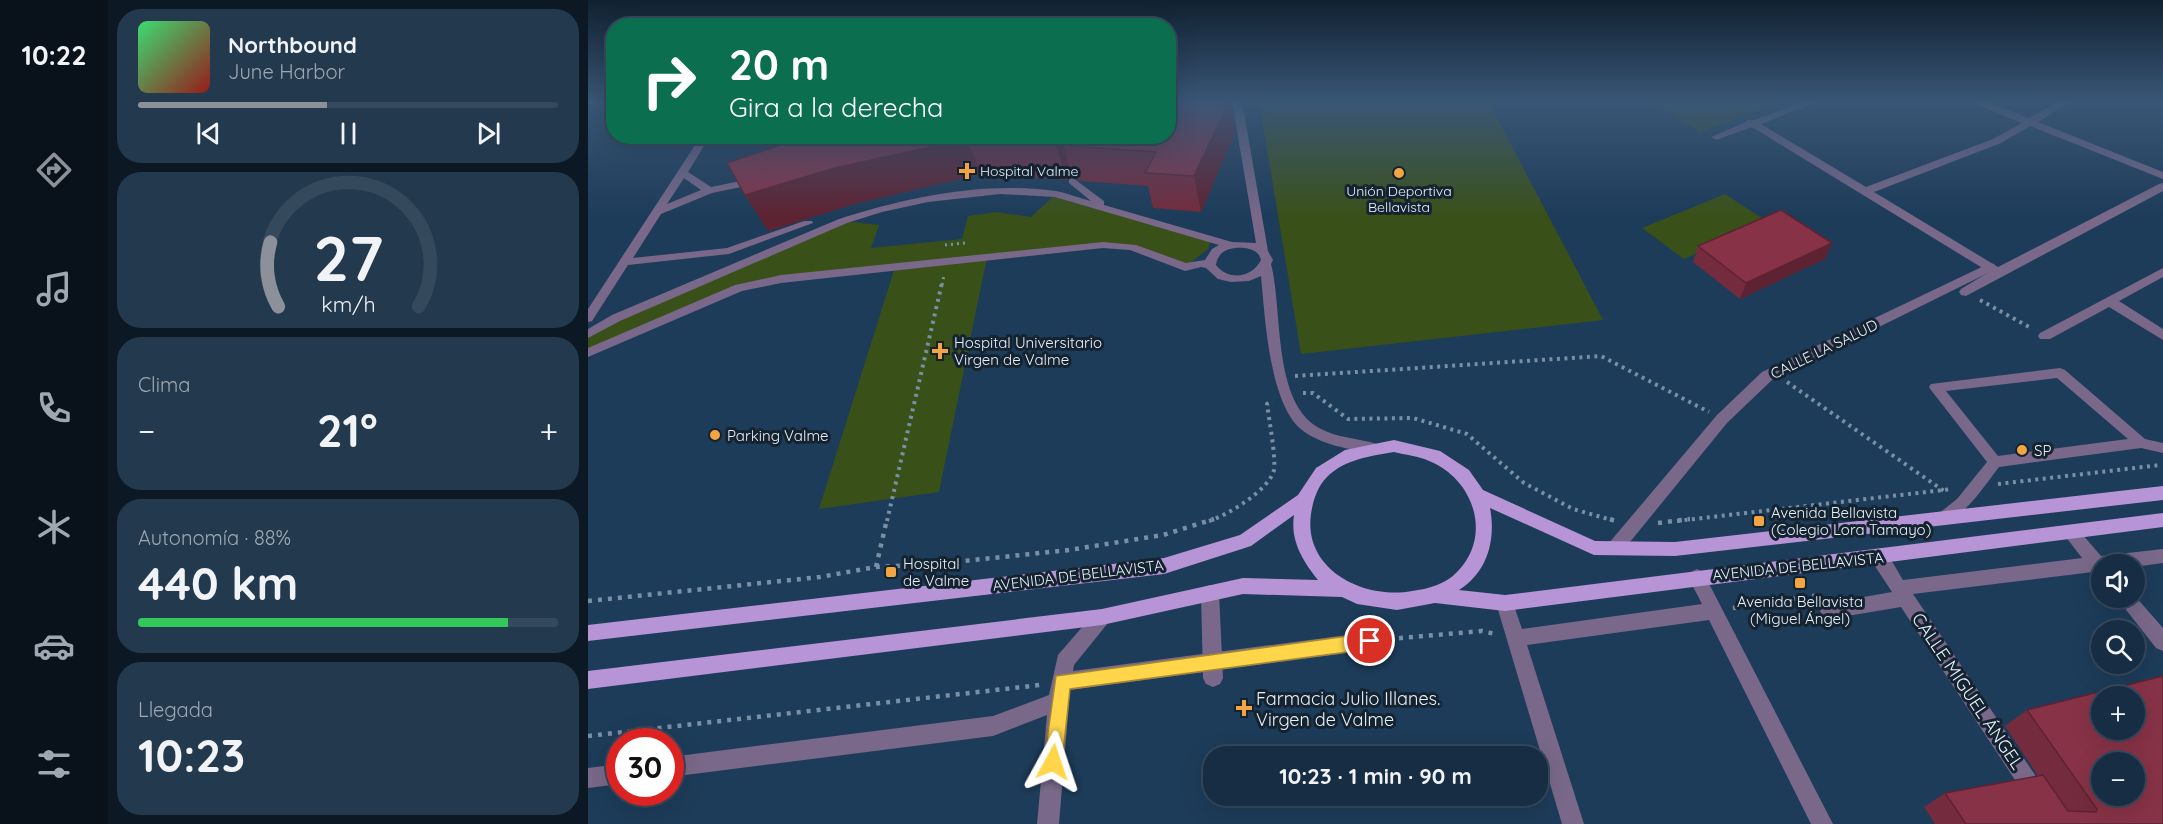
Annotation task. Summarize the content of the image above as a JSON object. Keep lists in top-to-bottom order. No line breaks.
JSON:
{"streets":{"main road":["AVENIDA DE BELLAVISTA"],"street":["CALLE LA SALUD","CALLE MIGUEL ÁNGEL"]},"crossings":[["CALLE LA SALUD","AVENIDA DE BELLAVISTA"],["AVENIDA DE BELLAVISTA","CALLE MIGUEL ÁNGEL"]],"places":{"health":["Hospital Valme","Hospital Universitario Virgen de Valme","Farmacia Julio Illanes. Virgen de Valme"],"other":["Unión Deportiva Bellavista","Parking Valme","SP"],"transit":["Avenida Bellavista (Colegio Lora Tamayo)","Hospital de Valme","Avenida Bellavista (Miguel Ángel)"]},"page":{"tabs":"10:22","turn":["20 m","Gira a la derecha"],"song":["Northbound","June Harbor"],"tile":["Clima",["Autonomía · 88%","440 km"],["Llegada","10:23"]],"heat":["−","21°","+"],"map_buttons":["+","−"],"limit":"30","trip":"10:23 · 1 min · 90 m","gauge":["27","km/h"]}}
